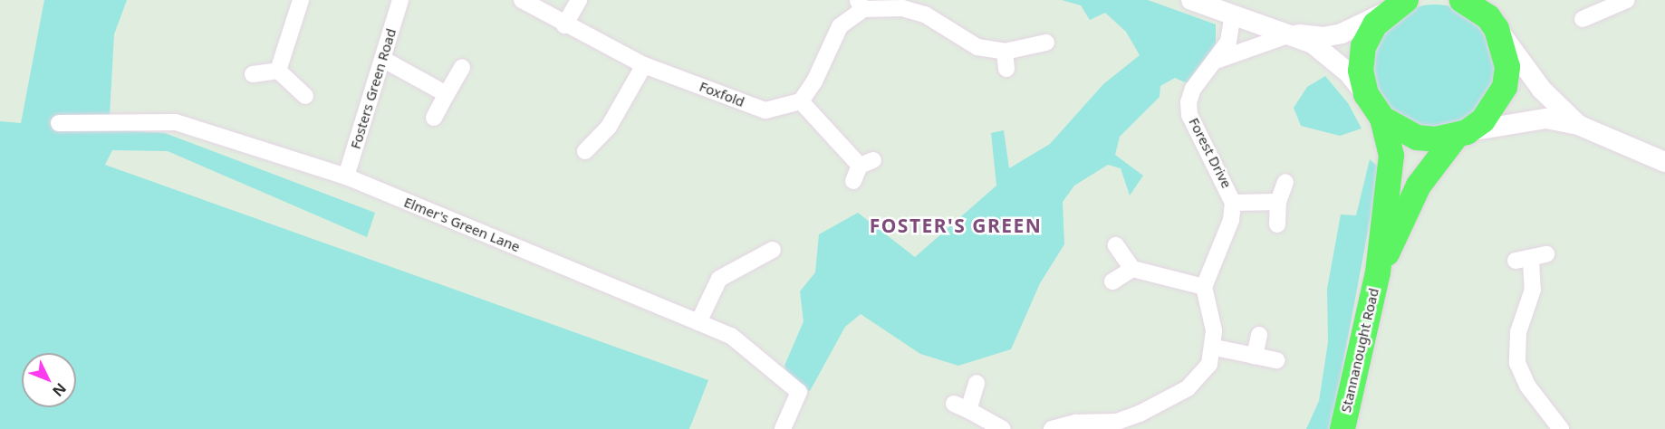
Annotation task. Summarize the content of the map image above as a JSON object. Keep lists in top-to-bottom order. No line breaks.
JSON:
{"streets":{"main road":["Stannanought Road"],"street":["Fosters Green Road","Foxfold","Forest Drive","Elmer's Green Lane"]},"crossings":[["Fosters Green Road","Elmer's Green Lane"]],"districts":["FOSTER'S GREEN"],"north":"bottom right"}
